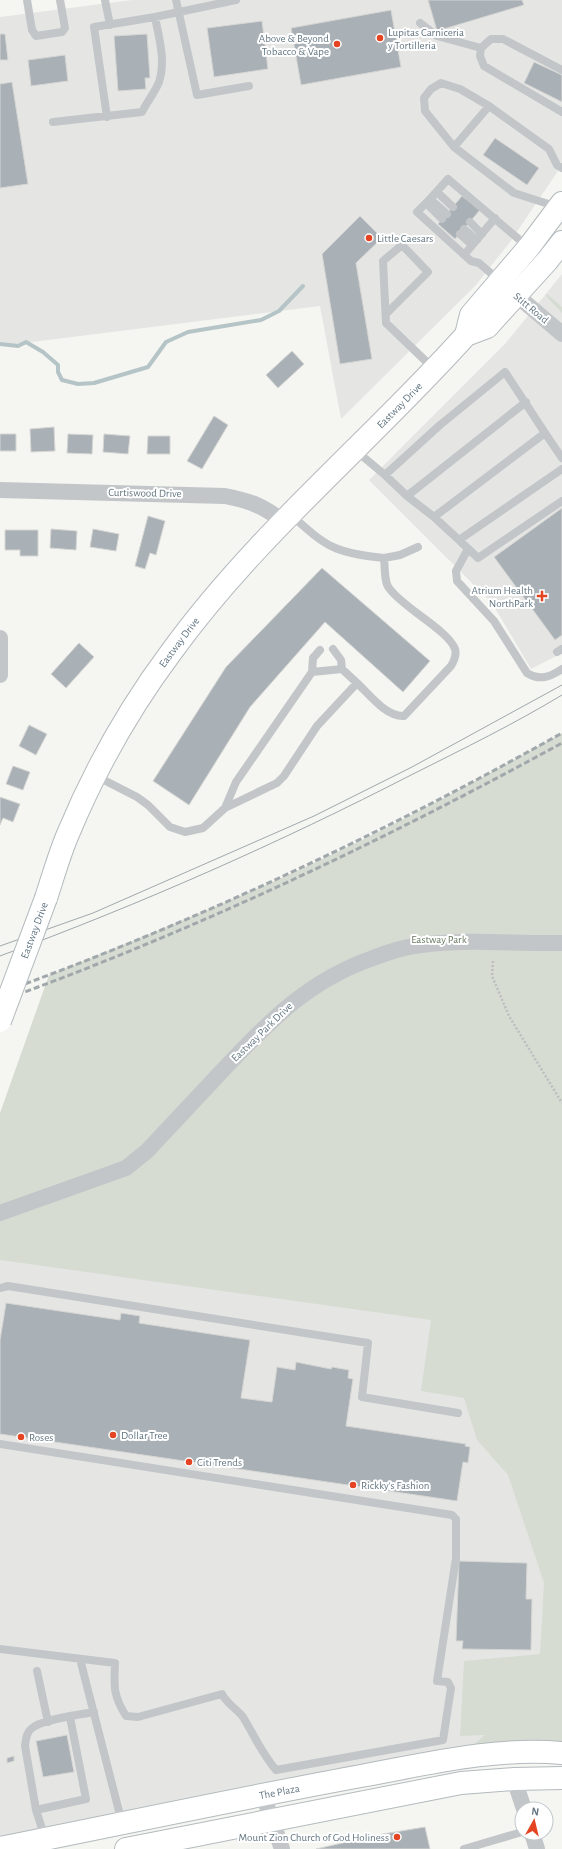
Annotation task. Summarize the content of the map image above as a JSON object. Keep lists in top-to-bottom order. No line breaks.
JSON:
{"streets":{"main road":["Eastway Drive","The Plaza"],"street":["Stitt Road","Curtiswood Drive","Eastway Park Drive"]},"crossings":[["Stitt Road","Eastway Drive"],["Eastway Drive","Curtiswood Drive"]],"parks":["Eastway Park"],"places":{"other":["Lupitas Carniceria y Tortilleria","Above & Beyond Tobacco & Vape","Little Caesars","Dollar Tree","Roses","Citi Trends","Rickky's Fashion","Mount Zion Church of God Holiness"],"health":["Atrium Health NorthPark"]},"north":"top"}
